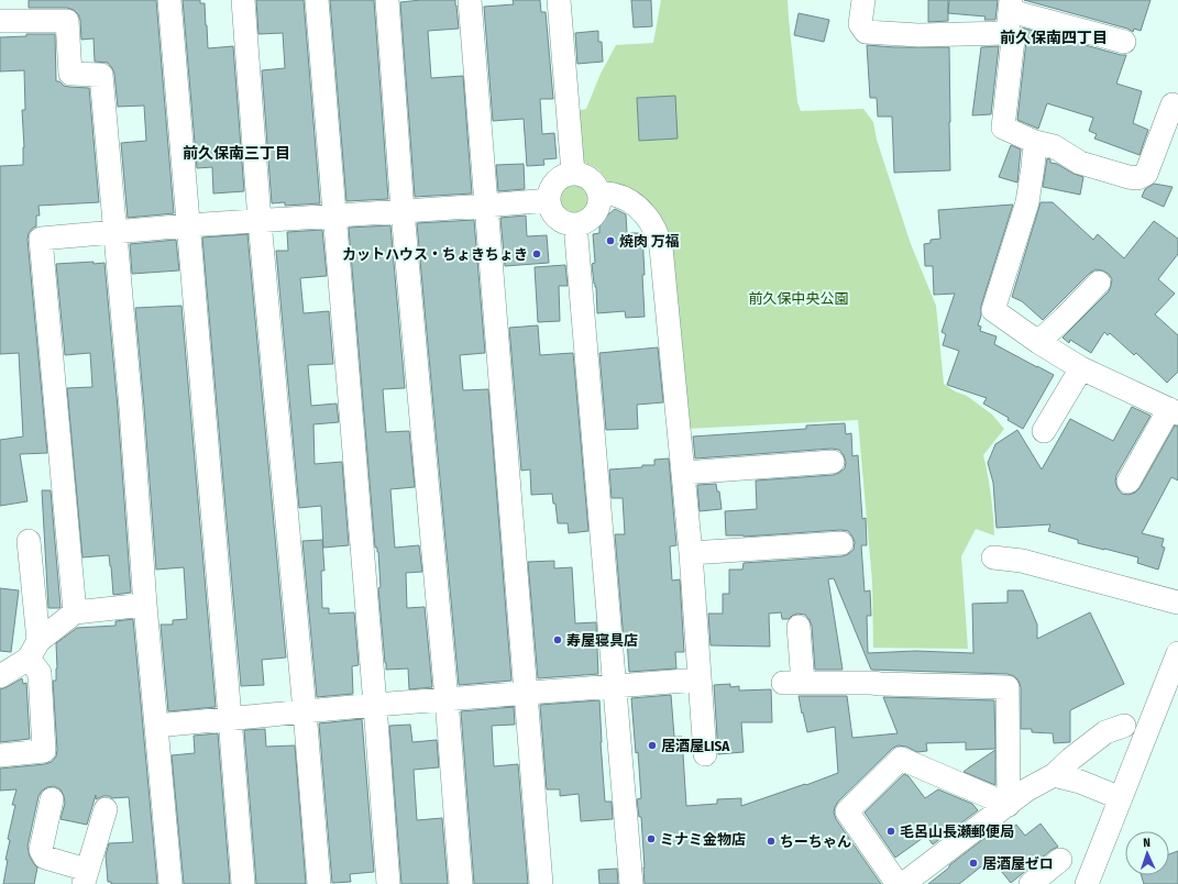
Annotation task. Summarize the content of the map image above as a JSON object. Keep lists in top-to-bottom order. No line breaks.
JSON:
{"districts":["前久保南四丁目","前久保南三丁目"],"parks":["前久保中央公園"],"places":["焼肉 万福","カットハウス・ちょきちょき","寿屋寝具店","居酒屋LISA","毛呂山長瀬郵便局","ミナミ金物店","ちーちゃん","居酒屋ゼロ"],"north":"top"}
